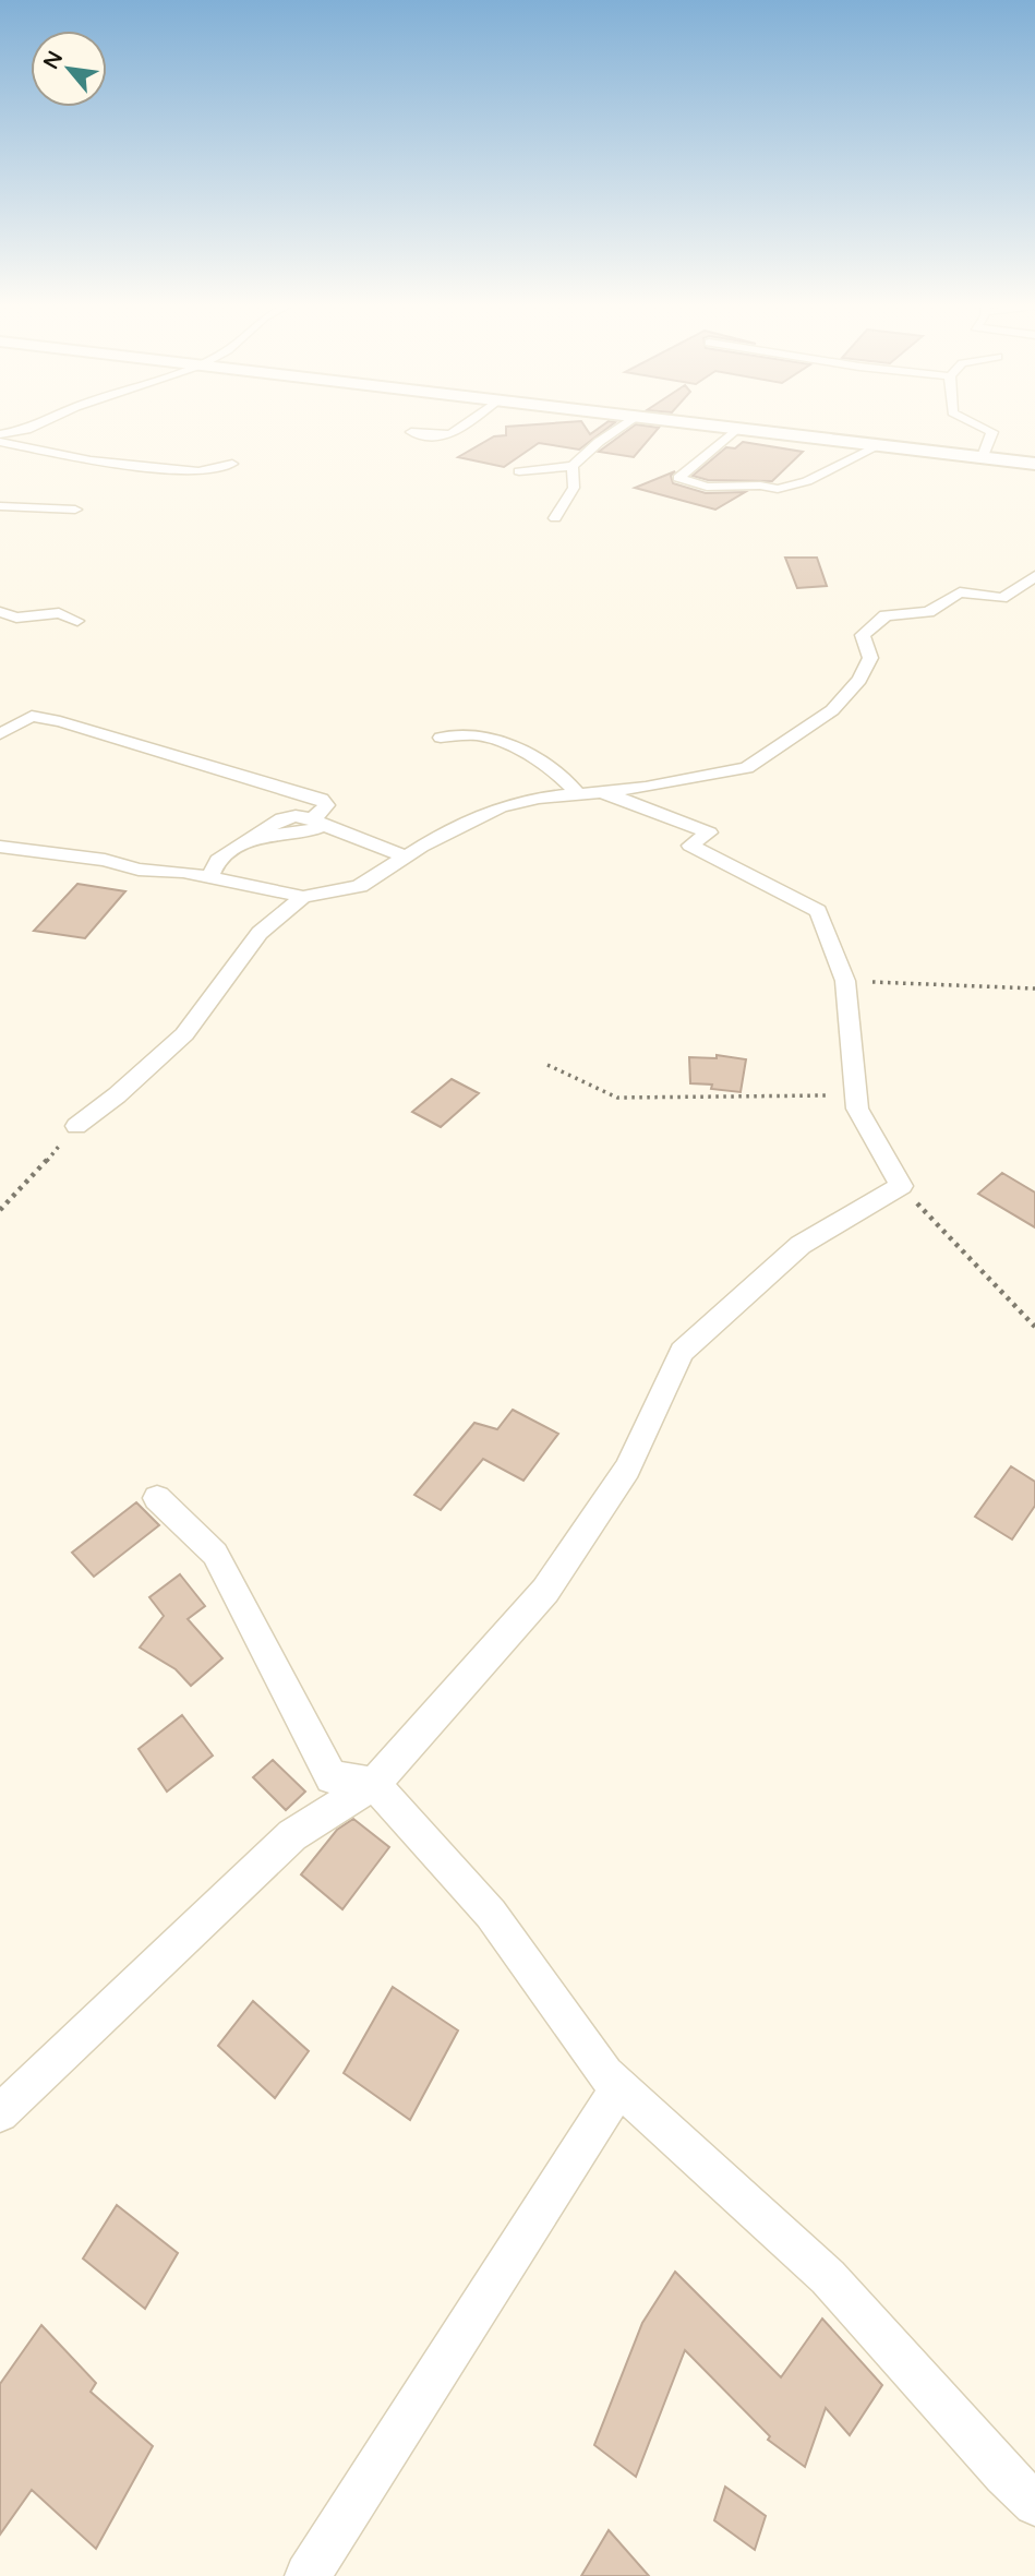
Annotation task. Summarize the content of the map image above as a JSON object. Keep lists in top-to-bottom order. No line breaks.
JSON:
{"north":"top left"}
